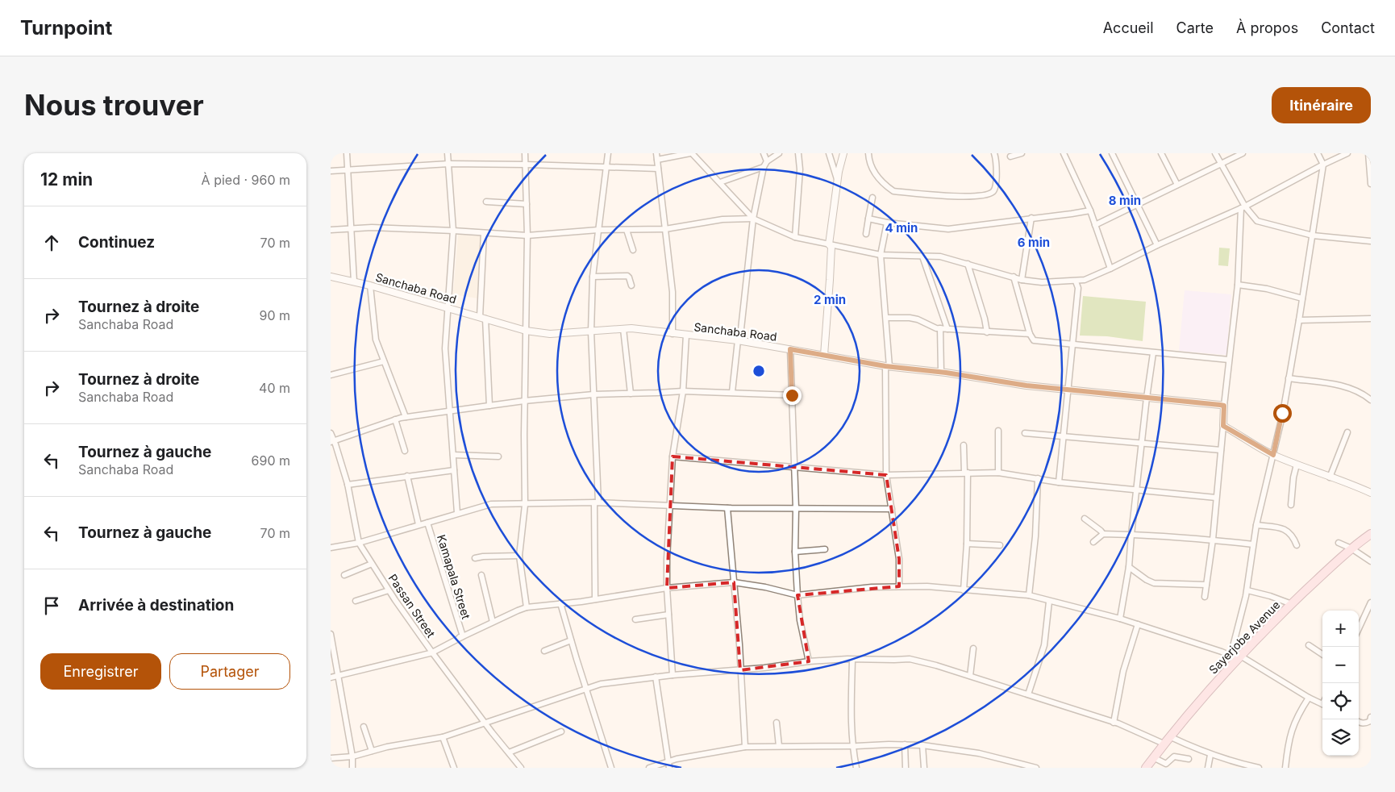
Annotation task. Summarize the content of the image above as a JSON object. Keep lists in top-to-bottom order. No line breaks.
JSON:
{"streets":{"main road":["Sayerjobe Avenue"],"street":["Sanchaba Road","Kamapala Street","Passan Street"]},"page":{"header":"Turnpoint","nav":["Accueil","Carte","À propos","Contact"],"buttons":["Itinéraire",["Enregistrer","Partager"]],"title":"Nous trouver","heading":["12 min","À pied · 960 m"],"list":[["Continuez","70 m"],["Tournez à droite","Sanchaba Road","90 m"],["Tournez à droite","Sanchaba Road","40 m"],["Tournez à gauche","Sanchaba Road","690 m"],["Tournez à gauche","70 m"],"Arrivée à destination"],"map_buttons":["+","−"]},"rings":["8 min","4 min","6 min","2 min"]}
